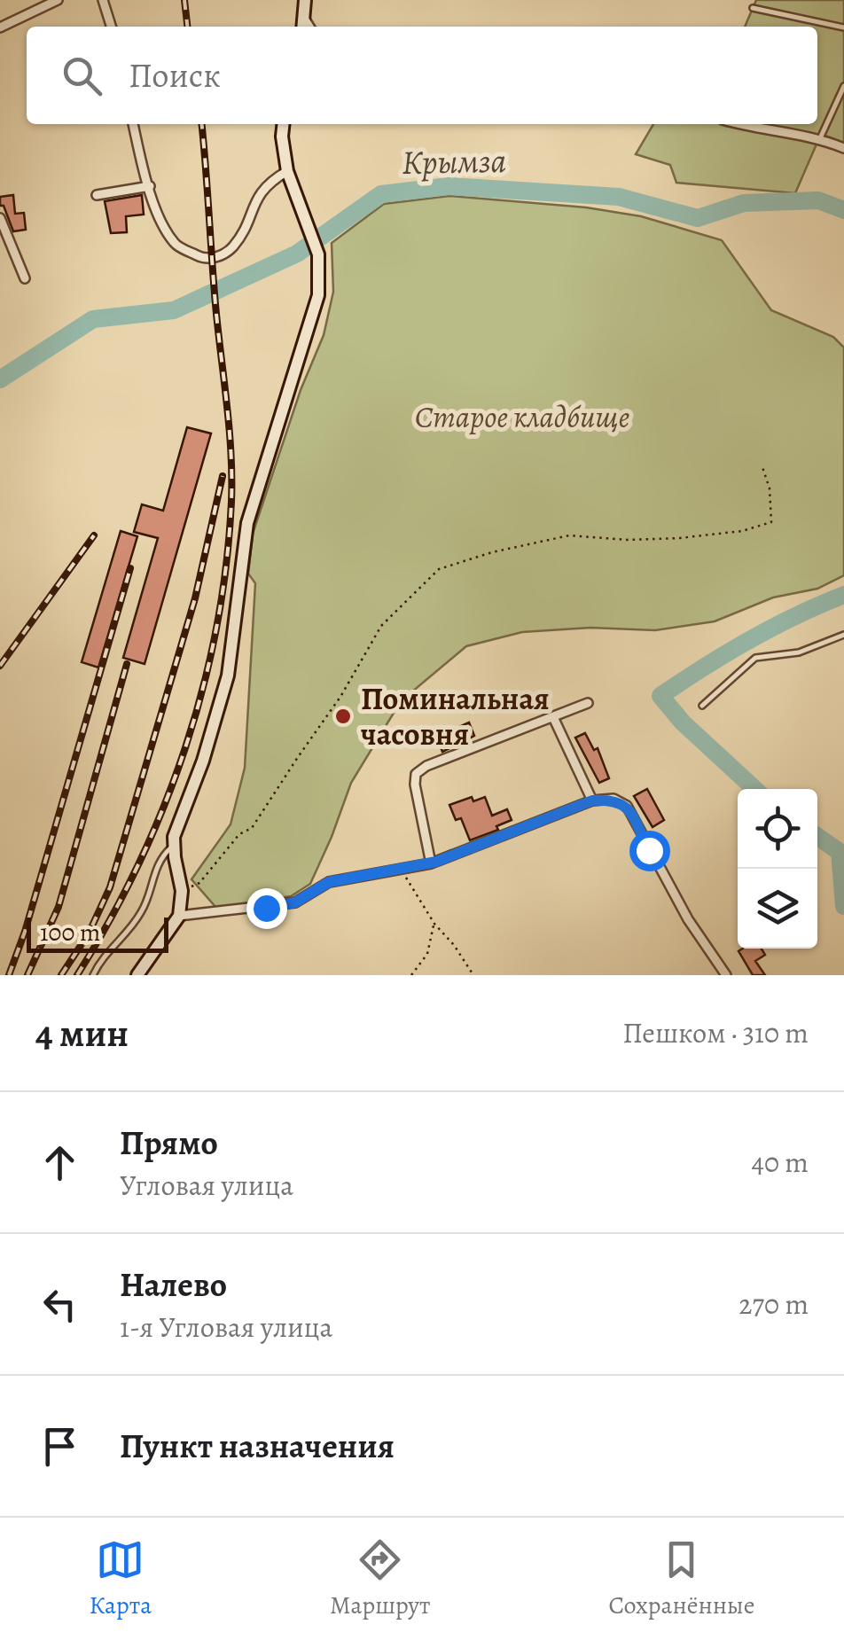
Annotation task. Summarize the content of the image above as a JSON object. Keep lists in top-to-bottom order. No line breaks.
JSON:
{"water":["Крымза"],"parks":["Старое кладбище"],"places":["Поминальная часовня"],"scale_bar":"100 m","page":{"search":"Поиск","scale":"100 m","heading":["4 мин","Пешком · 310 m"],"list":[["Прямо","Угловая улица","40 m"],["Налево","1-я Угловая улица","270 m"],"Пункт назначения"],"nav":["Карта","Маршрут","Сохранённые"]}}
